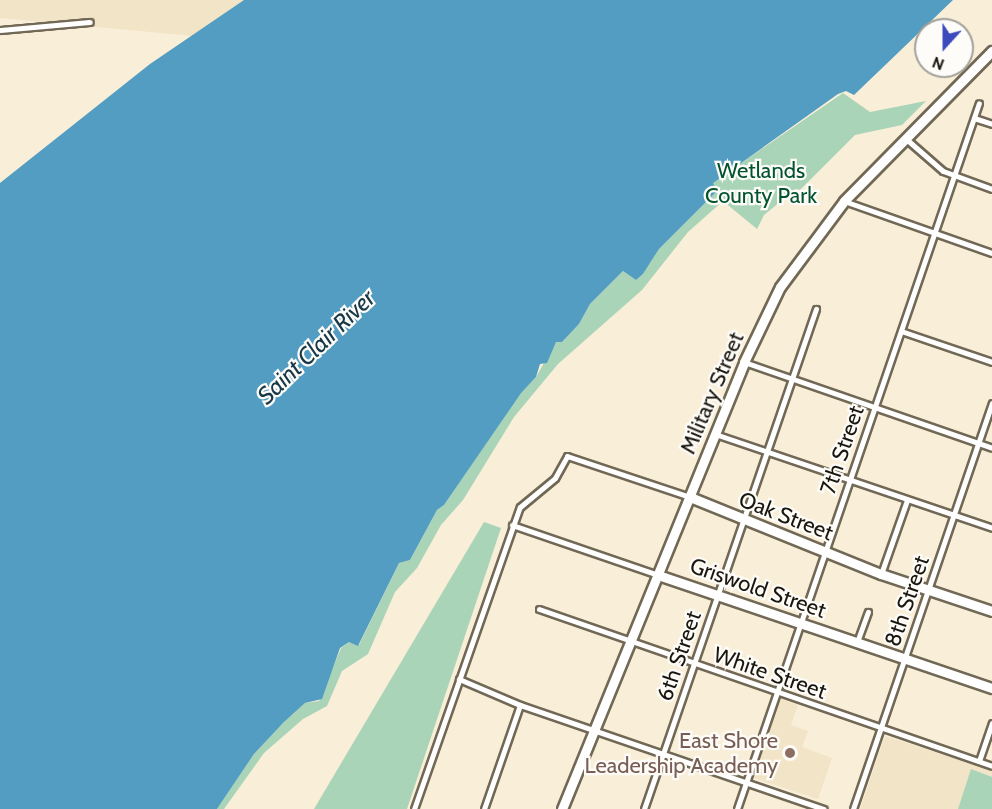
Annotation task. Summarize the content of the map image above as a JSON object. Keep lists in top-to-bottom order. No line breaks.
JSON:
{"streets":{"main road":["Military Street","Oak Street","Griswold Street"],"street":["7th Street","8th Street","6th Street","White Street"]},"crossings":[["Military Street","Oak Street"],["Military Street","Griswold Street"],["Military Street","White Street"],["7th Street","Oak Street"],["7th Street","Griswold Street"],["7th Street","White Street"],["Oak Street","Griswold Street"],["Oak Street","8th Street"],["Oak Street","6th Street"],["Griswold Street","8th Street"],["Griswold Street","6th Street"],["8th Street","White Street"],["6th Street","White Street"]],"water":["Saint Clair River"],"parks":["Wetlands County Park"],"places":["East Shore Leadership Academy"],"north":"bottom"}
